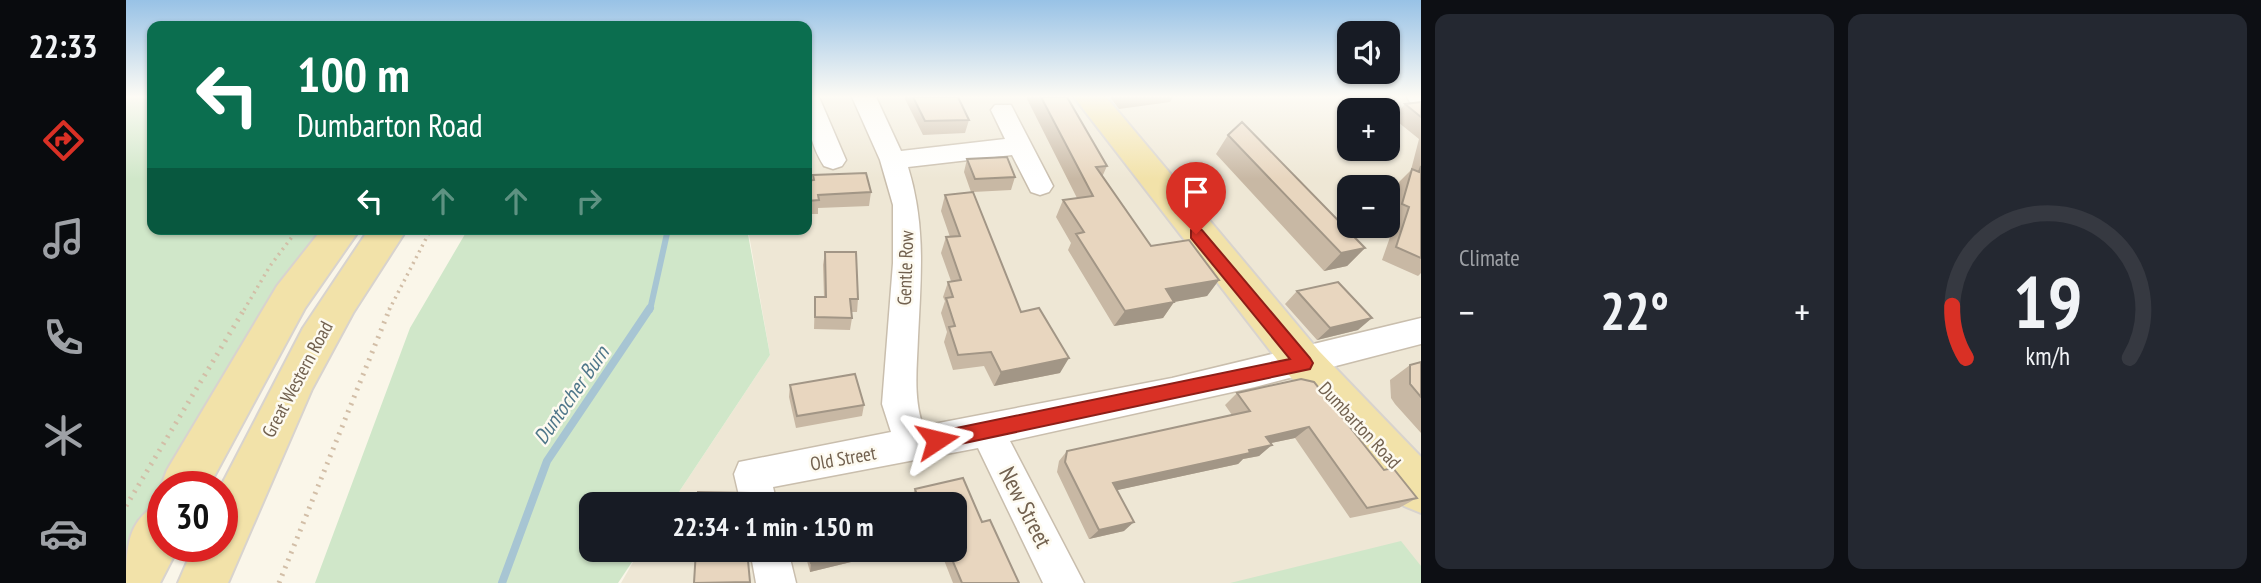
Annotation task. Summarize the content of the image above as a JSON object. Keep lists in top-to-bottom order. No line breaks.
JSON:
{"streets":{"main road":["Great Western Road","Dumbarton Road"],"street":["Gentle Row","Old Street","New Street"]},"crossings":[["Gentle Row","Old Street"],["Dumbarton Road","Old Street"],["Old Street","New Street"]],"water":["Duntocher Burn"],"page":{"tabs":"22:33","tile":"Climate","map_buttons":["+","−"],"turn":["100 m","Dumbarton Road"],"heat":["−","22°","+"],"limit":"30","trip":"22:34 · 1 min · 150 m","gauge":["19","km/h"]}}
